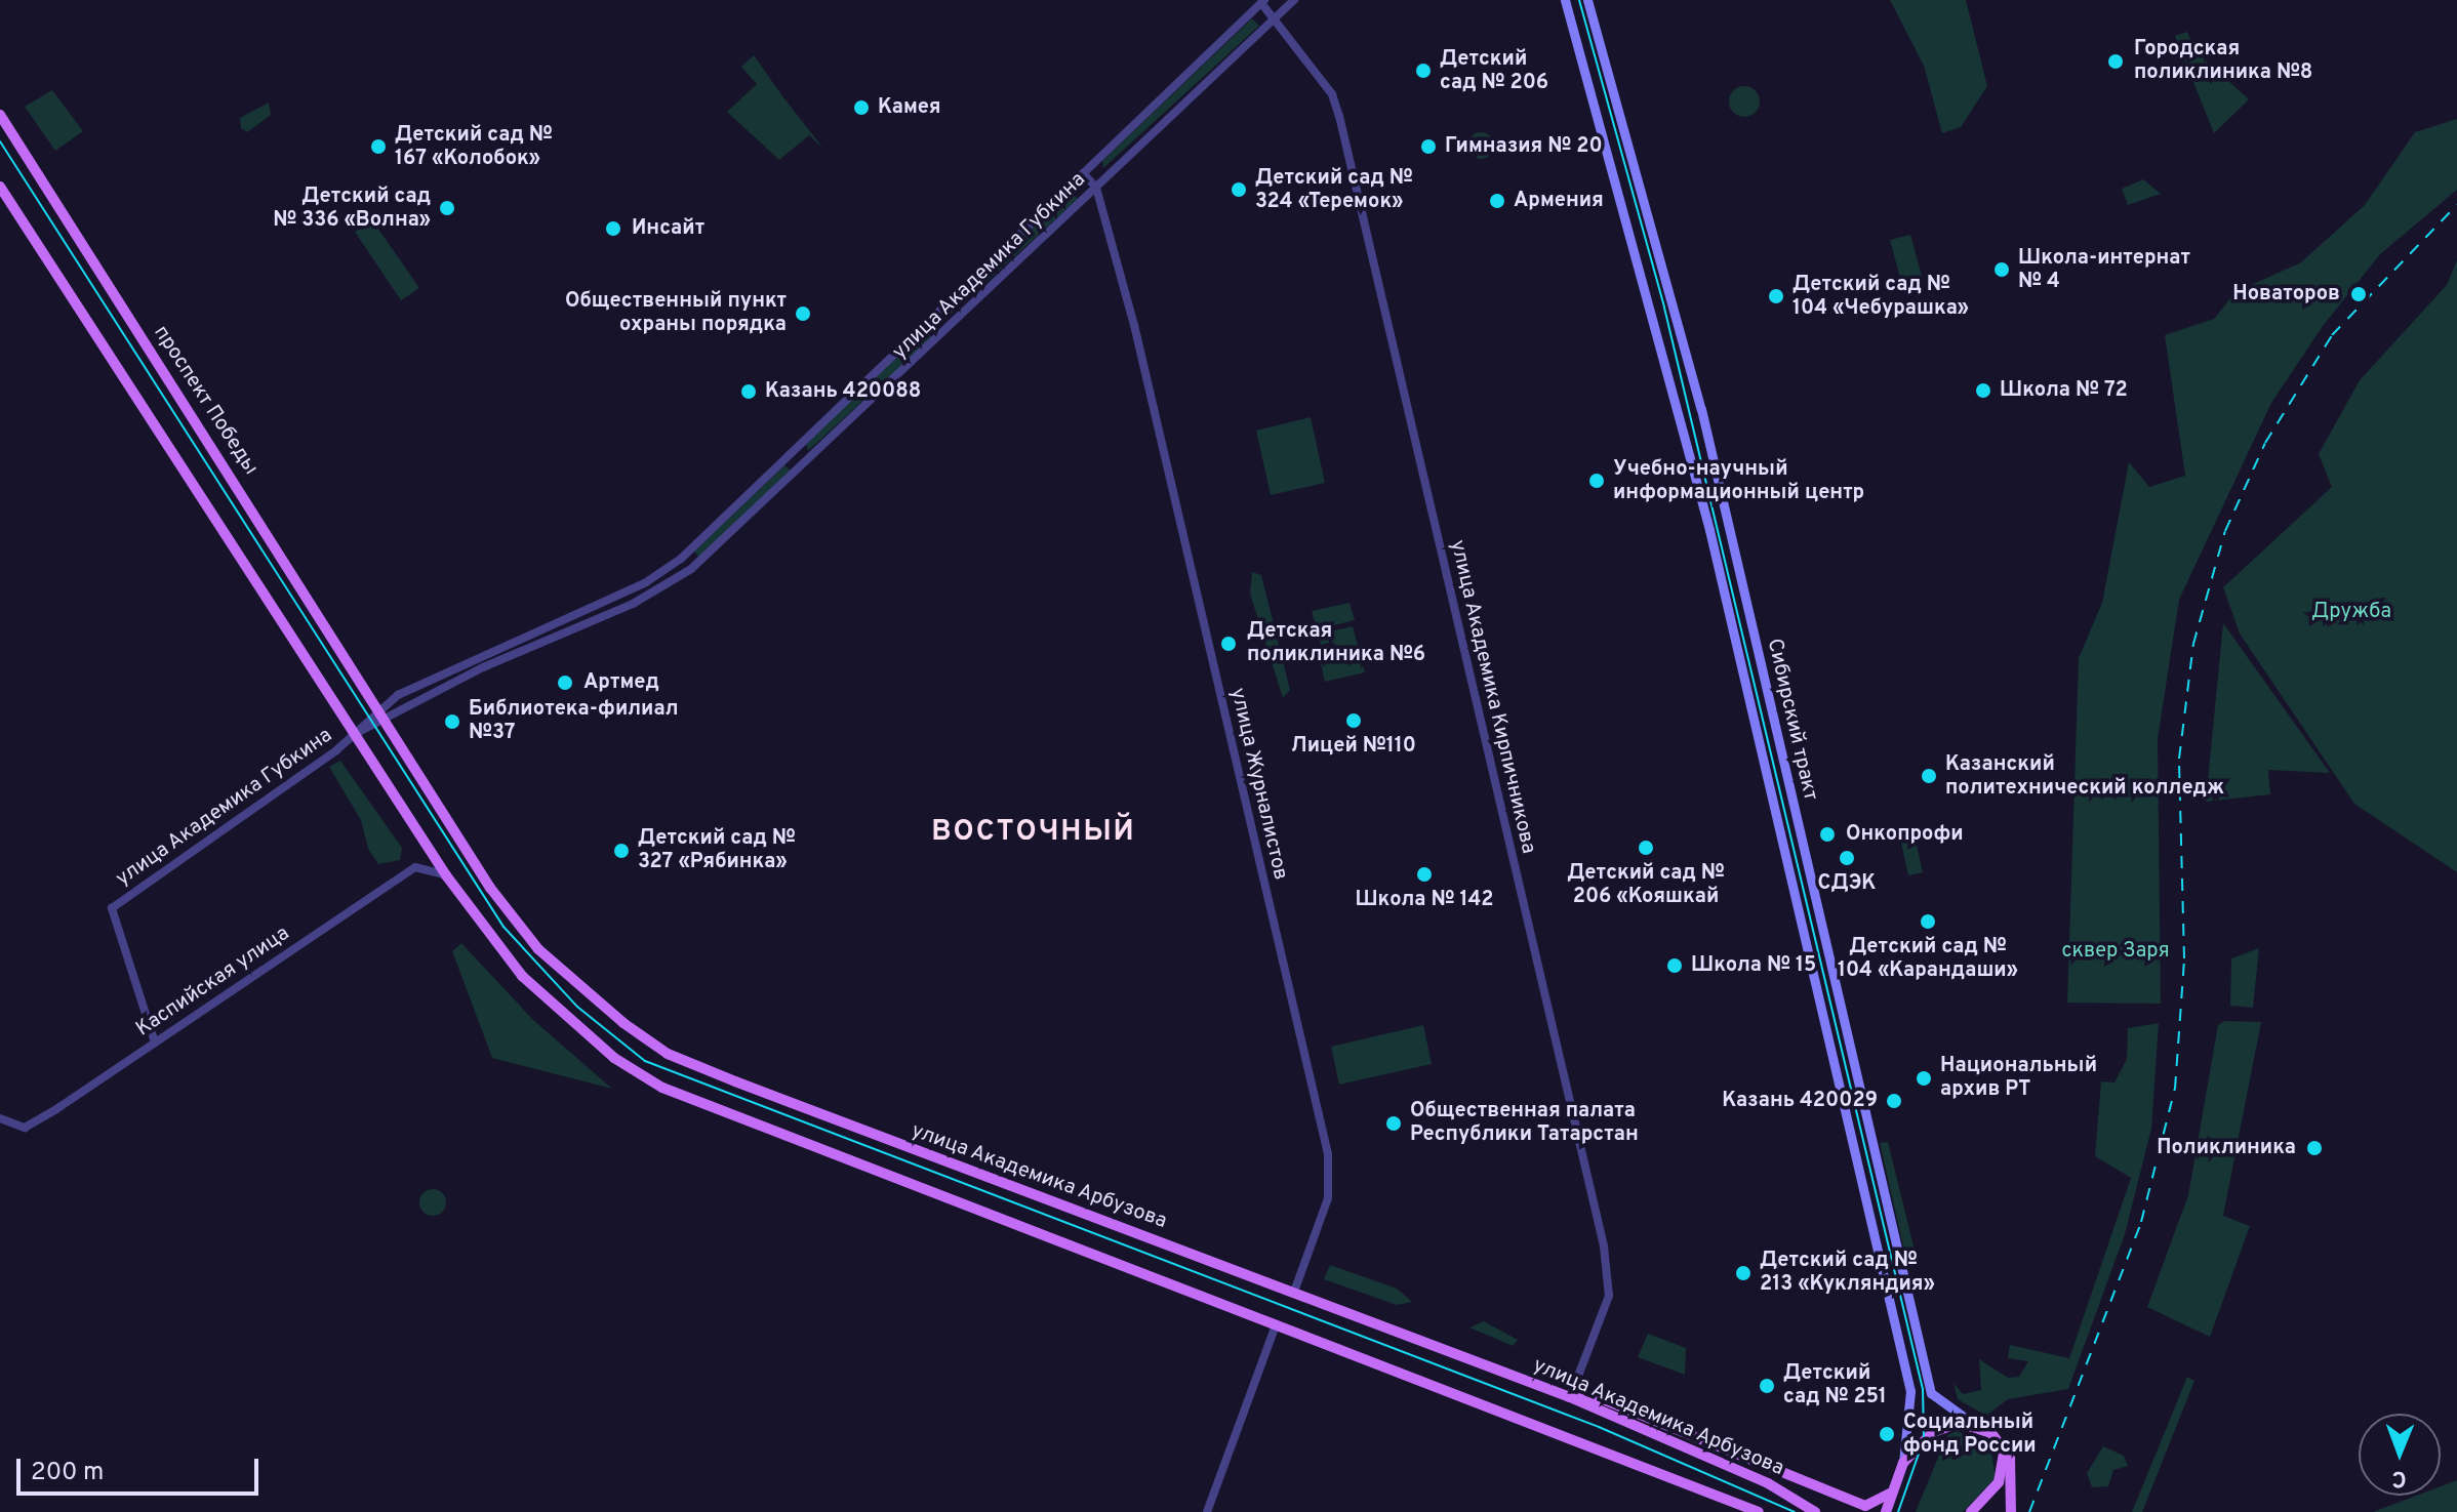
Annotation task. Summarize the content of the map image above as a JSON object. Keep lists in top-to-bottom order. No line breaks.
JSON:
{"streets":{"main road":["проспект Победы","Сибирский тракт","улица Академика Арбузова"],"street":["улица Академика Губкина","улица Академика Кирпичникова","улица Журналистов","Каспийская улица"]},"crossings":[["улица Академика Губкина","проспект Победы"],["улица Академика Губкина","улица Академика Кирпичникова"],["улица Академика Губкина","улица Журналистов"],["улица Академика Губкина","Каспийская улица"],["улица Академика Губкина","улица Академика Арбузова"],["проспект Победы","улица Академика Арбузова"],["улица Академика Кирпичникова","улица Академика Арбузова"],["улица Журналистов","улица Академика Арбузова"]],"districts":["ВОСТОЧНЫЙ"],"parks":["Дружба","сквер Заря"],"places":["Городская поликлиника №8","Детский сад № 206","Камея","Детский сад № 167 «Колобок»","Гимназия № 20","Детский сад № 324 «Теремок»","Армения","Детский сад № 336 «Волна»","Инсайт","Школа-интернат № 4","Новаторов","Детский сад № 104 «Чебурашка»","Общественный пункт охраны порядка","Школа № 72","Казань 420088","Учебно-научный информационный центр","Детская поликлиника №6","Артмед","Лицей №110","Библиотека-филиал №37","Казанский политехнический колледж","Онкопрофи","Детский сад № 206 «Кояшкай","Детский сад № 327 «Рябинка»","СДЭК","Школа № 142","Детский сад № 104 «Карандаши»","Школа № 15","Национальный архив РТ","Казань 420029","Общественная палата Республики Татарстан","Поликлиника","Детский сад № 213 «Кукляндия»","Детский сад № 251","Социальный фонд России"],"scale_bar":"200 m","north":"bottom"}
